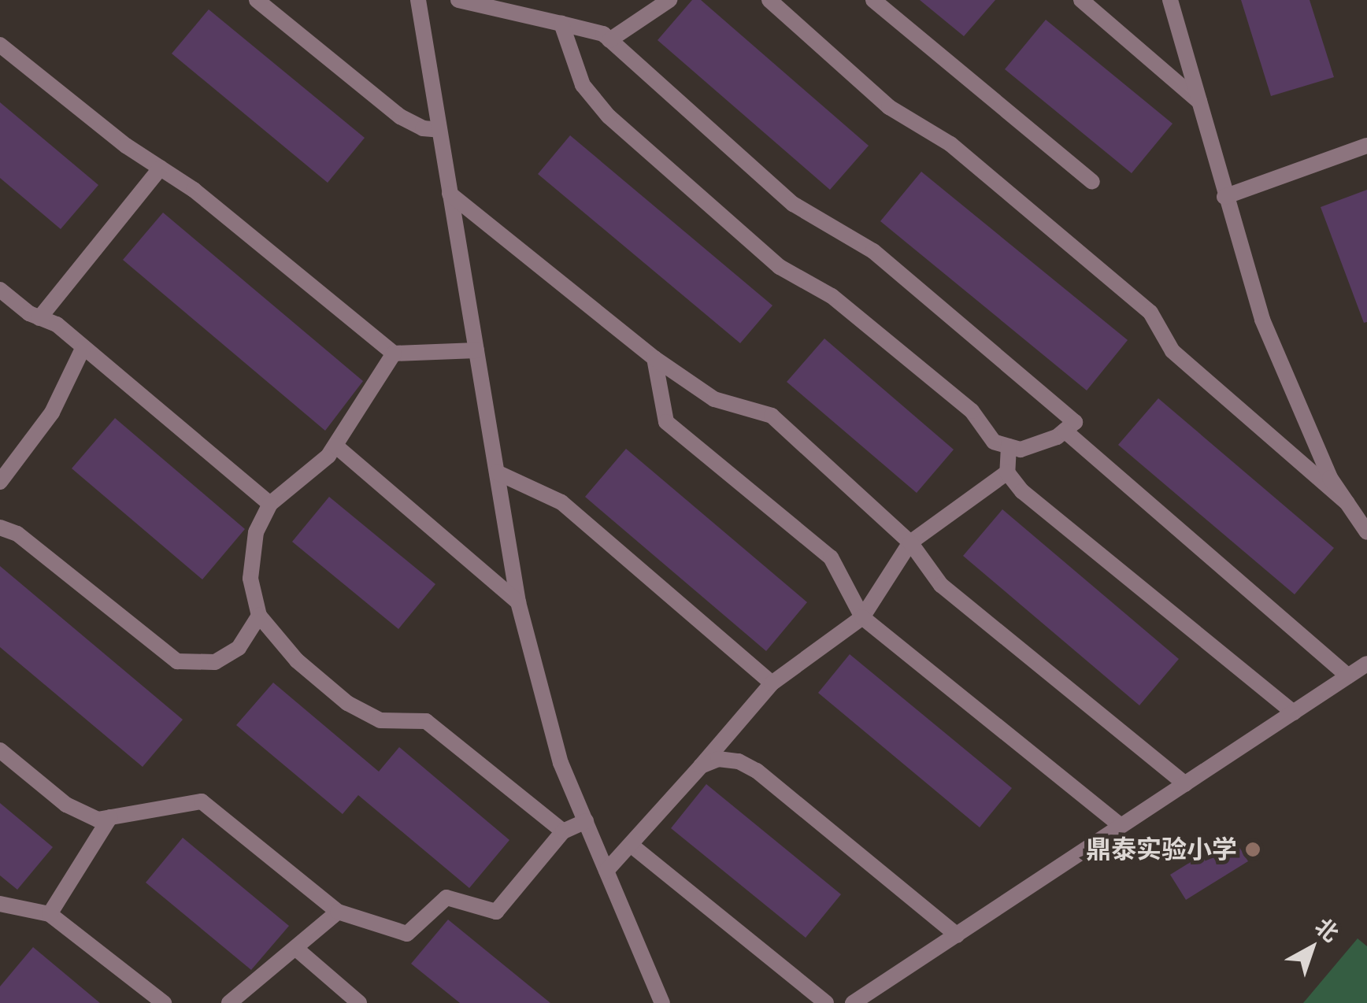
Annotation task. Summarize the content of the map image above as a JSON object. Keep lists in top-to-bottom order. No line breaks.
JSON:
{"places":["鼎泰实验小学"],"north":"top right"}
